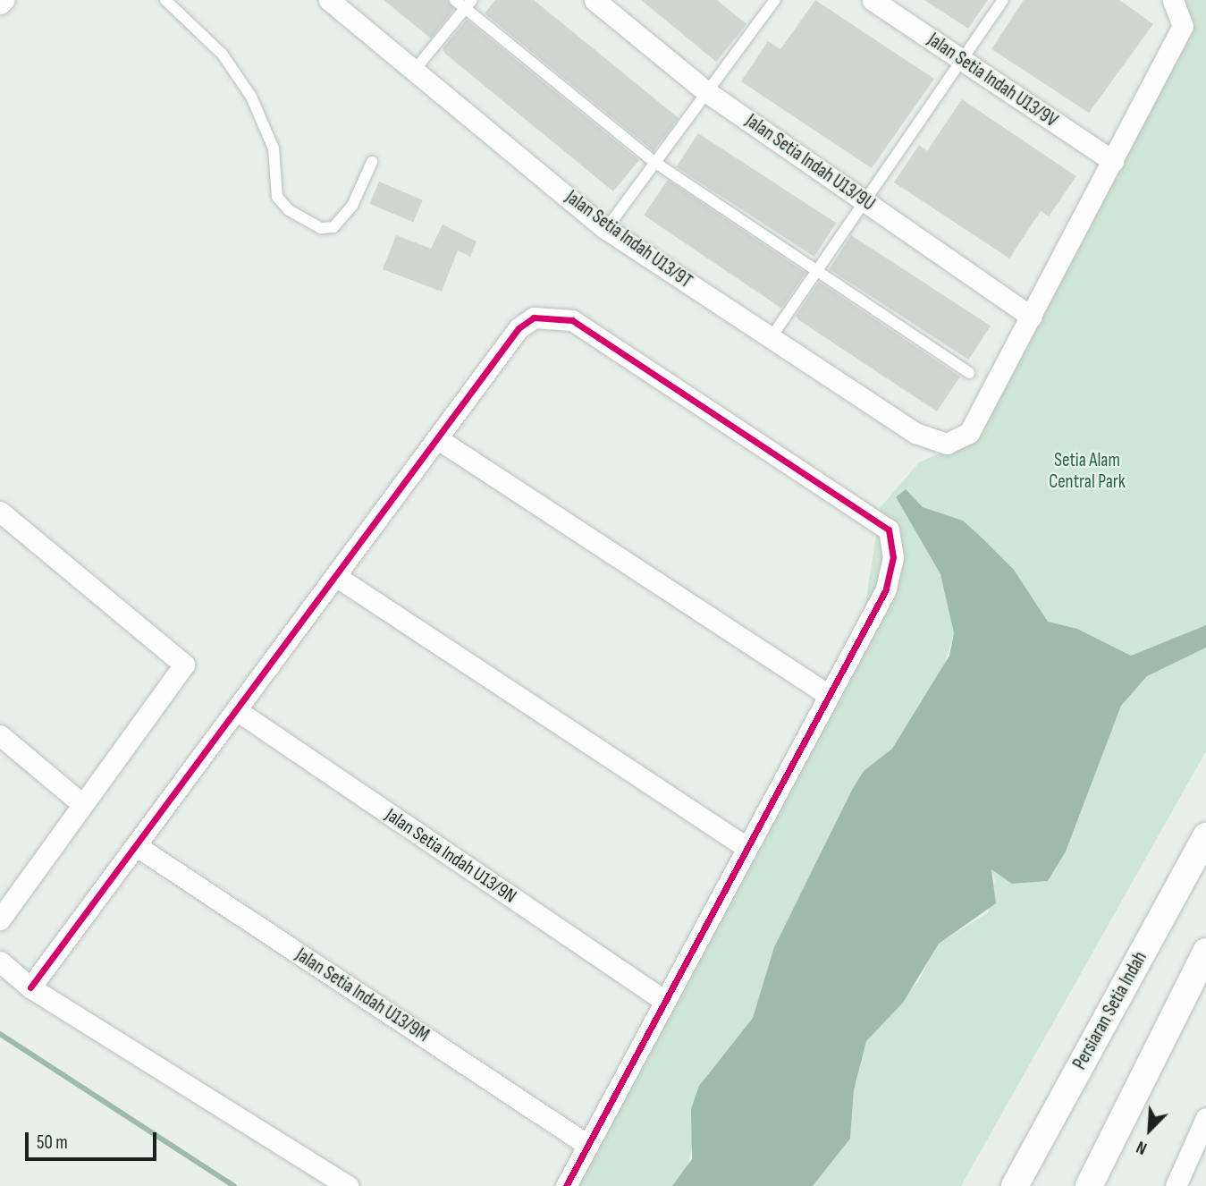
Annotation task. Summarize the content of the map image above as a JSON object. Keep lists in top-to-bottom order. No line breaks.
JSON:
{"streets":{"street":["Jalan Setia Indah U13/9V","Jalan Setia Indah U13/9U","Jalan Setia Indah U13/9T","Jalan Setia Indah U13/9N","Jalan Setia Indah U13/9M","Persiaran Setia Indah"]},"crossings":[["Jalan Setia Indah U13/9V","Jalan Setia Indah U13/9T"],["Jalan Setia Indah U13/9U","Jalan Setia Indah U13/9T"]],"parks":["Setia Alam Central Park"],"scale_bar":"50 m","north":"bottom left"}
